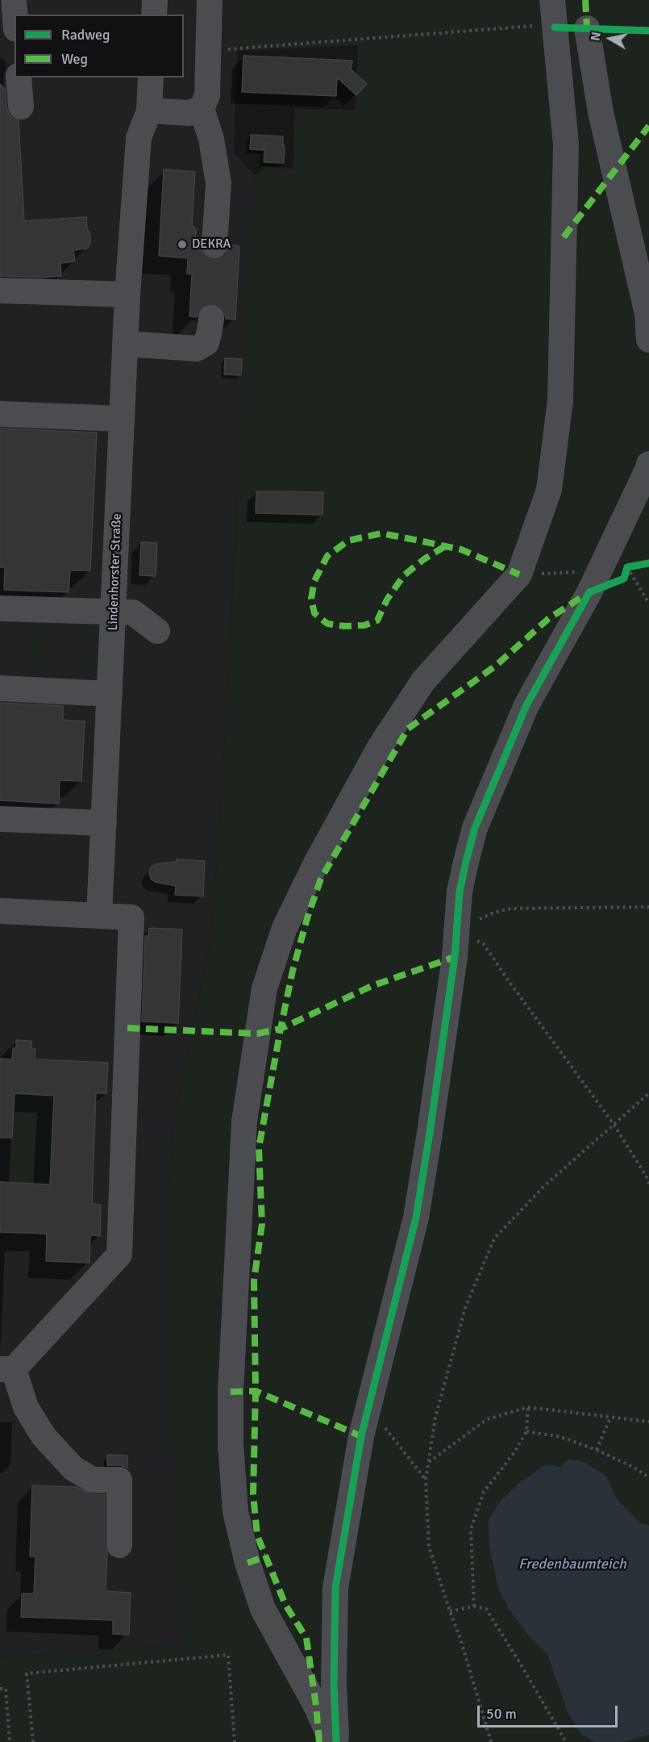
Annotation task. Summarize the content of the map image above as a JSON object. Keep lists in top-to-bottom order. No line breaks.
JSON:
{"streets":{"lane":["Lindenhorster Straße"]},"water":["Fredenbaumteich"],"places":["DEKRA"],"legend":["Radweg","Weg"],"scale_bar":"50 m","north":"left"}
